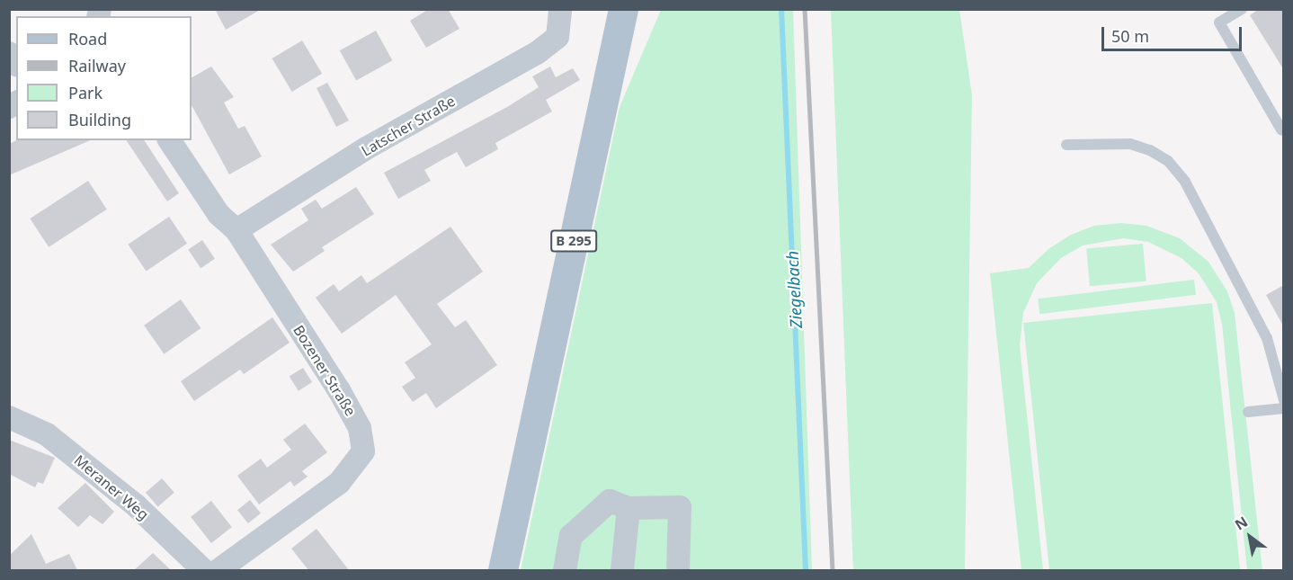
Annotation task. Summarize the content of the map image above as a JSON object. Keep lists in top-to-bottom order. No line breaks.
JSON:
{"streets":{"main road":["B 295"],"street":["Latscher Straße","Bozener Straße","Meraner Weg"]},"crossings":[["Latscher Straße","Bozener Straße"]],"water":["Ziegelbach"],"legend":["Road","Railway","Park","Building"],"scale_bar":"50 m","north":"top left"}
